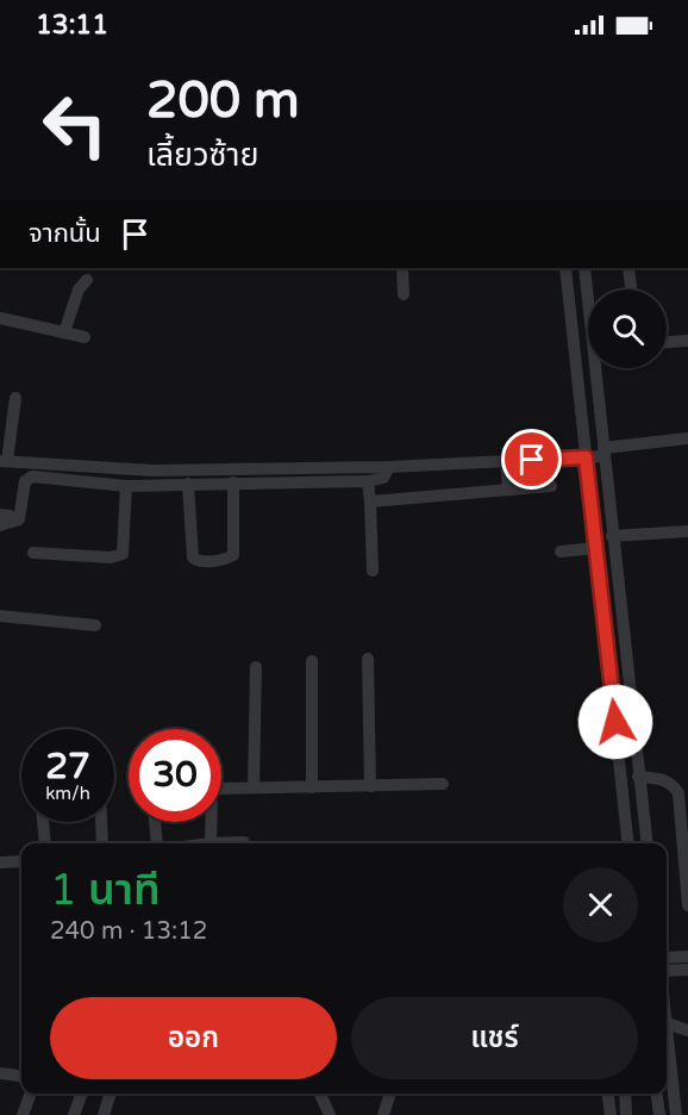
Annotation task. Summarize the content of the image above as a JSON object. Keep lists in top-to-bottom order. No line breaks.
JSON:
{"page":{"status":"13:11","turn":["200 m","เลี้ยวซ้าย"],"then":"จากนั้น","speed":"27 km/h","limit":"30","heading":["1 นาที","240 m · 13:12"],"buttons":["ออก","แชร์"]}}
